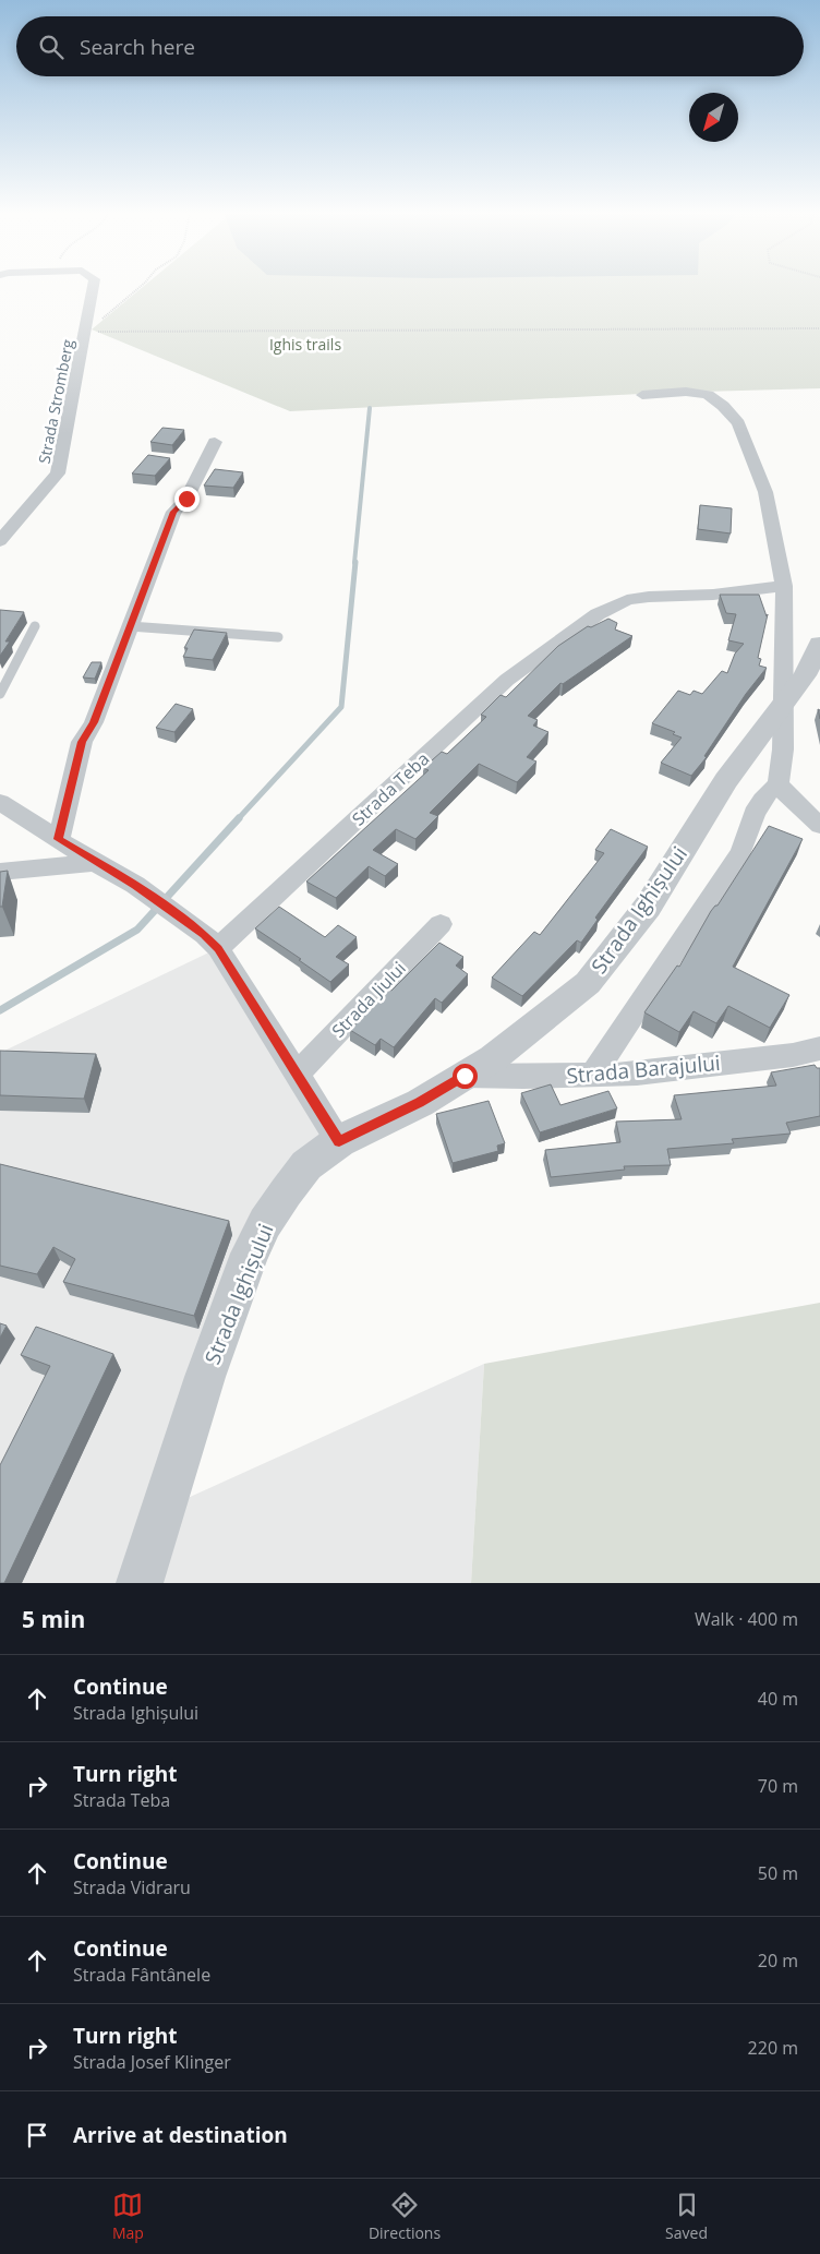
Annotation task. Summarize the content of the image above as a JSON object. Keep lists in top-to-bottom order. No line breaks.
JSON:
{"streets":{"street":["Strada Stromberg","Strada Teba","Strada Ighișului","Strada Jiului","Strada Barajului"]},"crossings":[["Strada Ighișului","Strada Barajului"]],"parks":["Ighis trails"],"north":"bottom left","page":{"search":"Search here","heading":["5 min","Walk · 400 m"],"list":[["Continue","Strada Ighișului","40 m"],["Turn right","Strada Teba","70 m"],["Continue","Strada Vidraru","50 m"],["Continue","Strada Fântânele","20 m"],["Turn right","Strada Josef Klinger","220 m"],"Arrive at destination"],"nav":["Map","Directions","Saved"]}}
